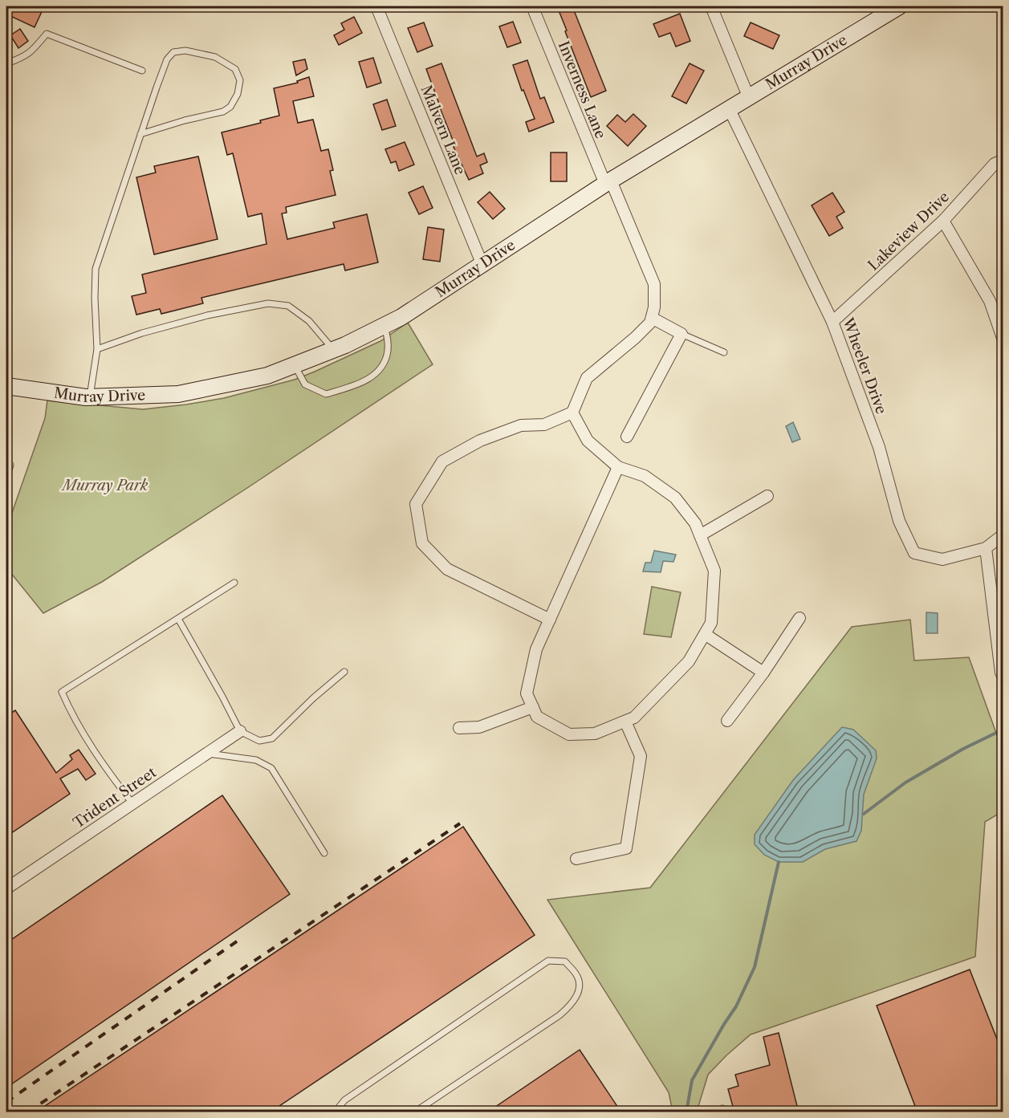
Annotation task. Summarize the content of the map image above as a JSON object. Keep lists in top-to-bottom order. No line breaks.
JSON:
{"streets":{"street":["Murray Drive","Inverness Lane","Malvern Lane","Lakeview Drive","Wheeler Drive","Trident Street"]},"crossings":[["Murray Drive","Inverness Lane"],["Murray Drive","Malvern Lane"],["Murray Drive","Wheeler Drive"],["Lakeview Drive","Wheeler Drive"]],"parks":["Murray Park"]}
